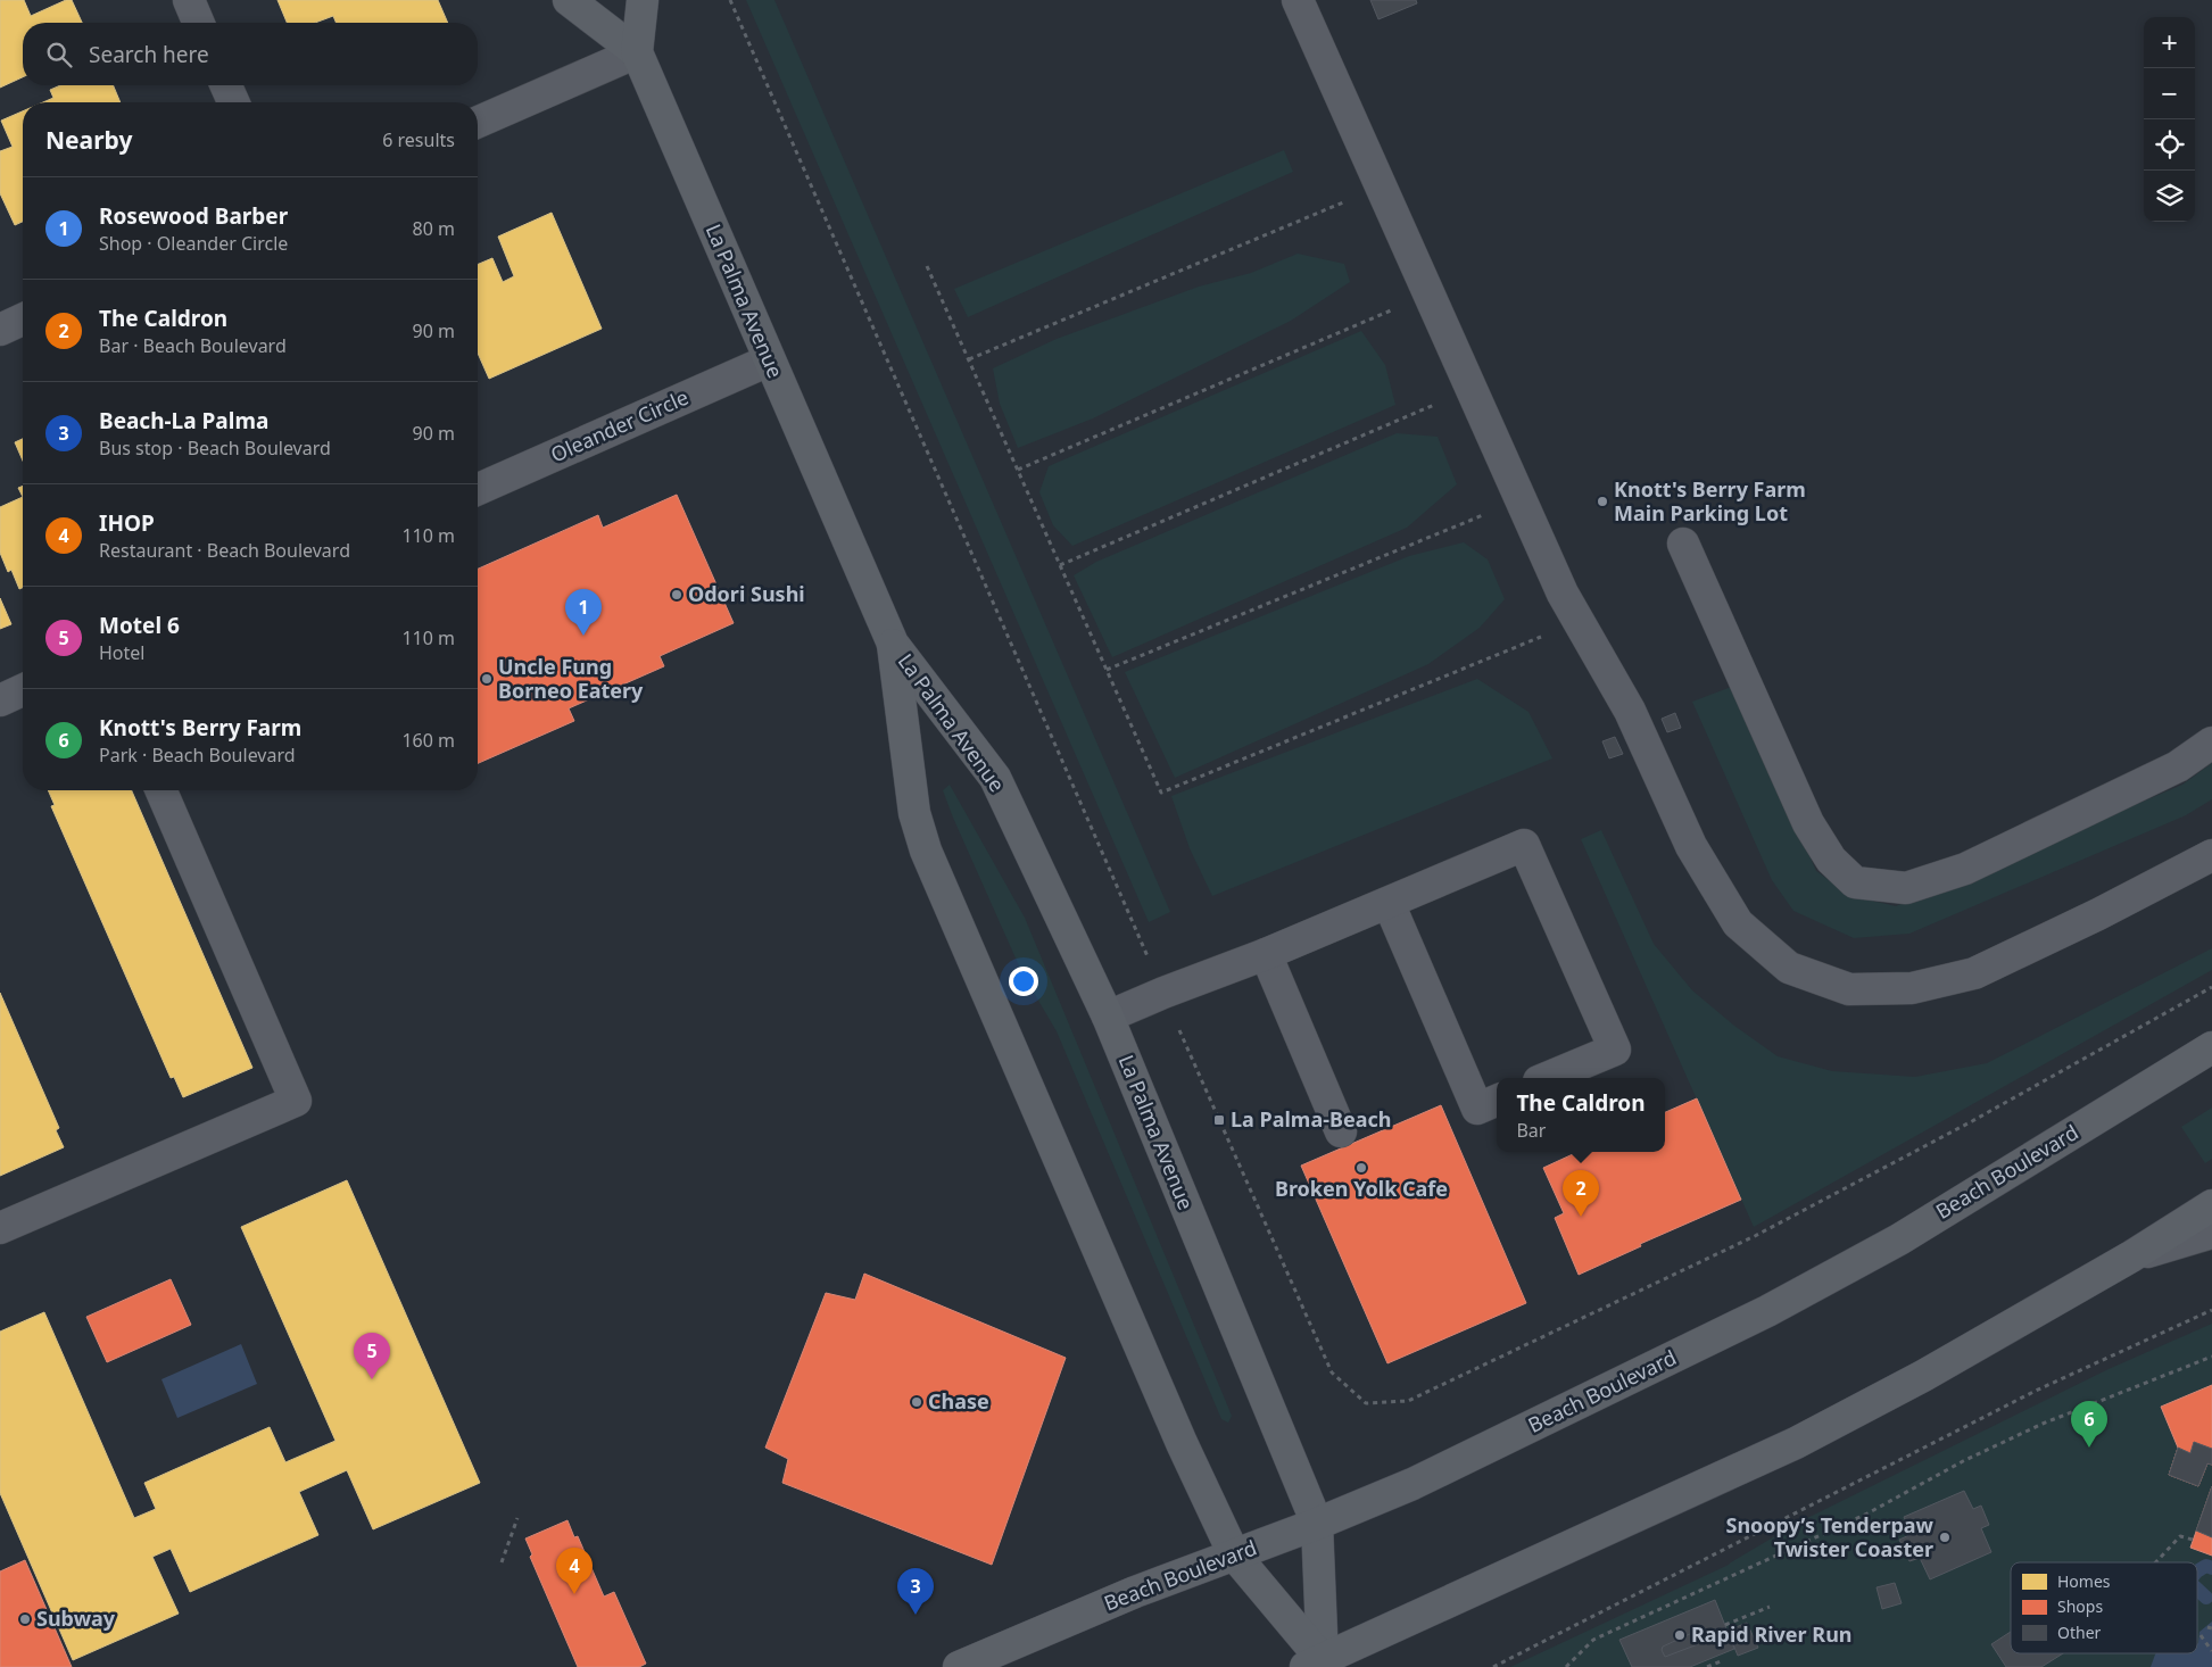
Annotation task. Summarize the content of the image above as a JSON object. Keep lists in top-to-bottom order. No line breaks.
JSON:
{"streets":{"main road":["La Palma Avenue","Beach Boulevard"],"street":["Oleander Circle"]},"crossings":[["La Palma Avenue","Oleander Circle"],["La Palma Avenue","Beach Boulevard"]],"places":{"other":["Knott's Berry Farm Main Parking Lot","Odori Sushi","Uncle Fung Borneo Eatery","Broken Yolk Cafe","Chase","Snoopy’s Tenderpaw Twister Coaster","Subway","Rapid River Run"],"transit":["La Palma-Beach"]},"legend":["Homes","Shops","Other"],"page":{"map_buttons":["+","−"],"search":"Search here","heading":["Nearby","6 results"],"list":[{"mark":"1","name":"Rosewood Barber","note":"Shop · Oleander Circle","value":"80 m"},{"mark":"2","name":"The Caldron","note":"Bar · Beach Boulevard","value":"90 m"},{"mark":"3","name":"Beach-La Palma","note":"Bus stop · Beach Boulevard","value":"90 m"},{"mark":"4","name":"IHOP","note":"Restaurant · Beach Boulevard","value":"110 m"},{"mark":"5","name":"Motel 6","note":"Hotel","value":"110 m"},{"mark":"6","name":"Knott's Berry Farm","note":"Park · Beach Boulevard","value":"160 m"}],"pins":["1","2","5","6","4","3"],"popup":["The Caldron","Bar"]}}
